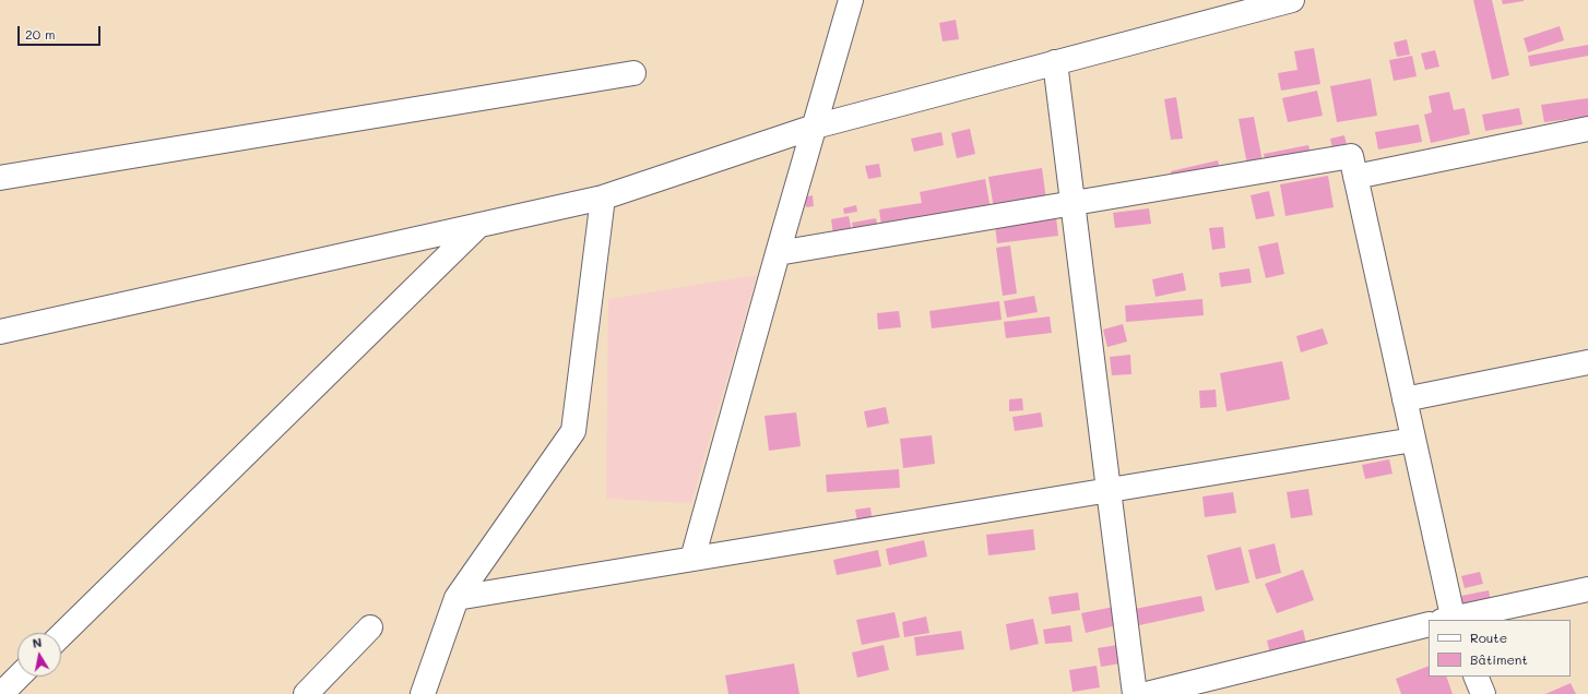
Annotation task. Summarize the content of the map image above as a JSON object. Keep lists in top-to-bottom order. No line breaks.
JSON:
{"legend":["Route","Bâtiment"],"scale_bar":"20 m","north":"top"}
